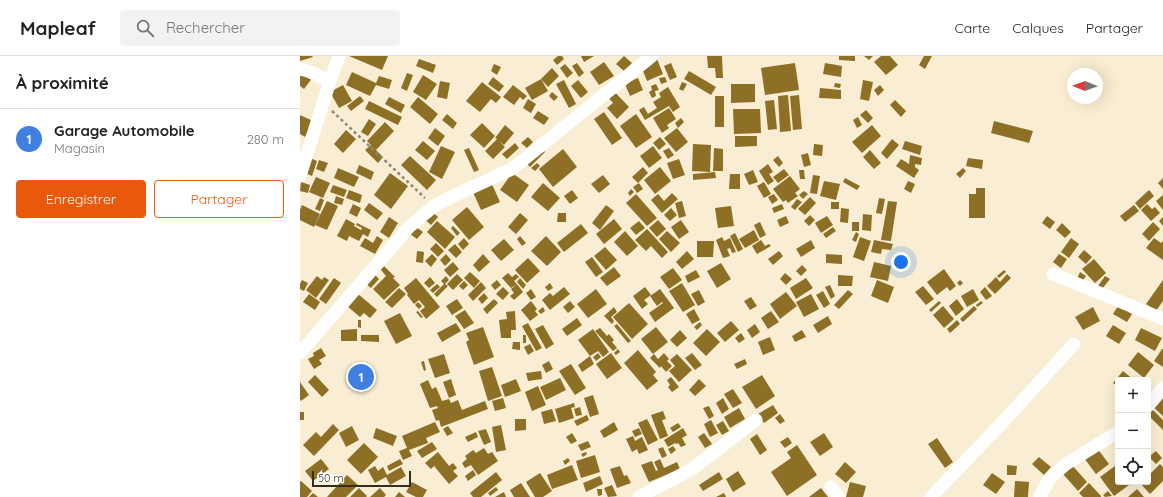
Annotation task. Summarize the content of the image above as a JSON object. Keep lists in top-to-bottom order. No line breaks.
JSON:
{"scale_bar":"50 m","north":"left","page":{"header":"Mapleaf","search":"Rechercher","nav":["Carte","Calques","Partager"],"heading":"À proximité","list":[{"mark":"1","name":"Garage Automobile","note":"Magasin","value":"280 m"}],"buttons":["Enregistrer","Partager"],"pins":"1","map_buttons":["+","−"],"scale":"50 m"}}
